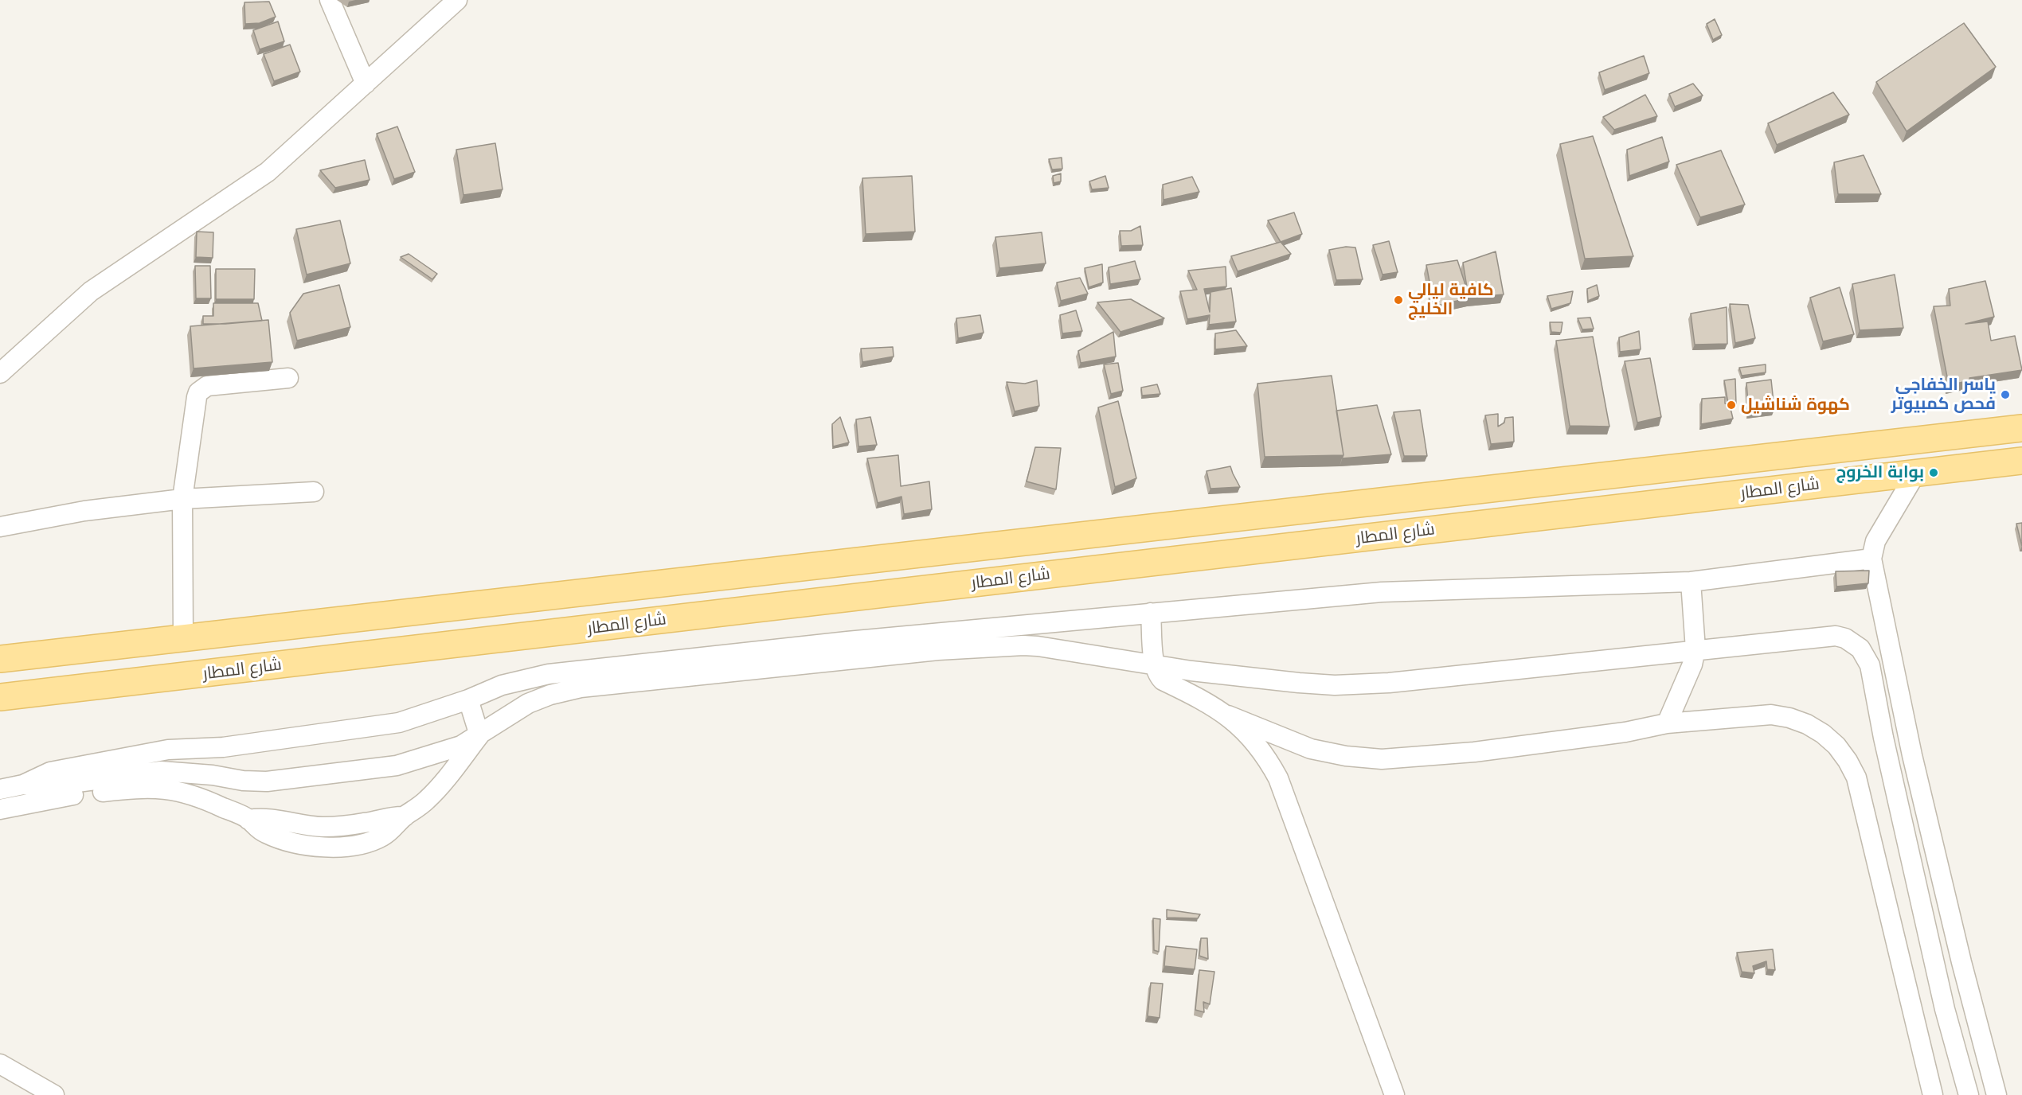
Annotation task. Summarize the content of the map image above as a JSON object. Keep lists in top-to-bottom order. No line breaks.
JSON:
{"streets":{"main road":["شارع المطار"]},"places":["كافية ليالي الخليج","ياسر الخفاجي فحص كمبيوتر","كهوة شناشيل","بوابة الخروج"]}
